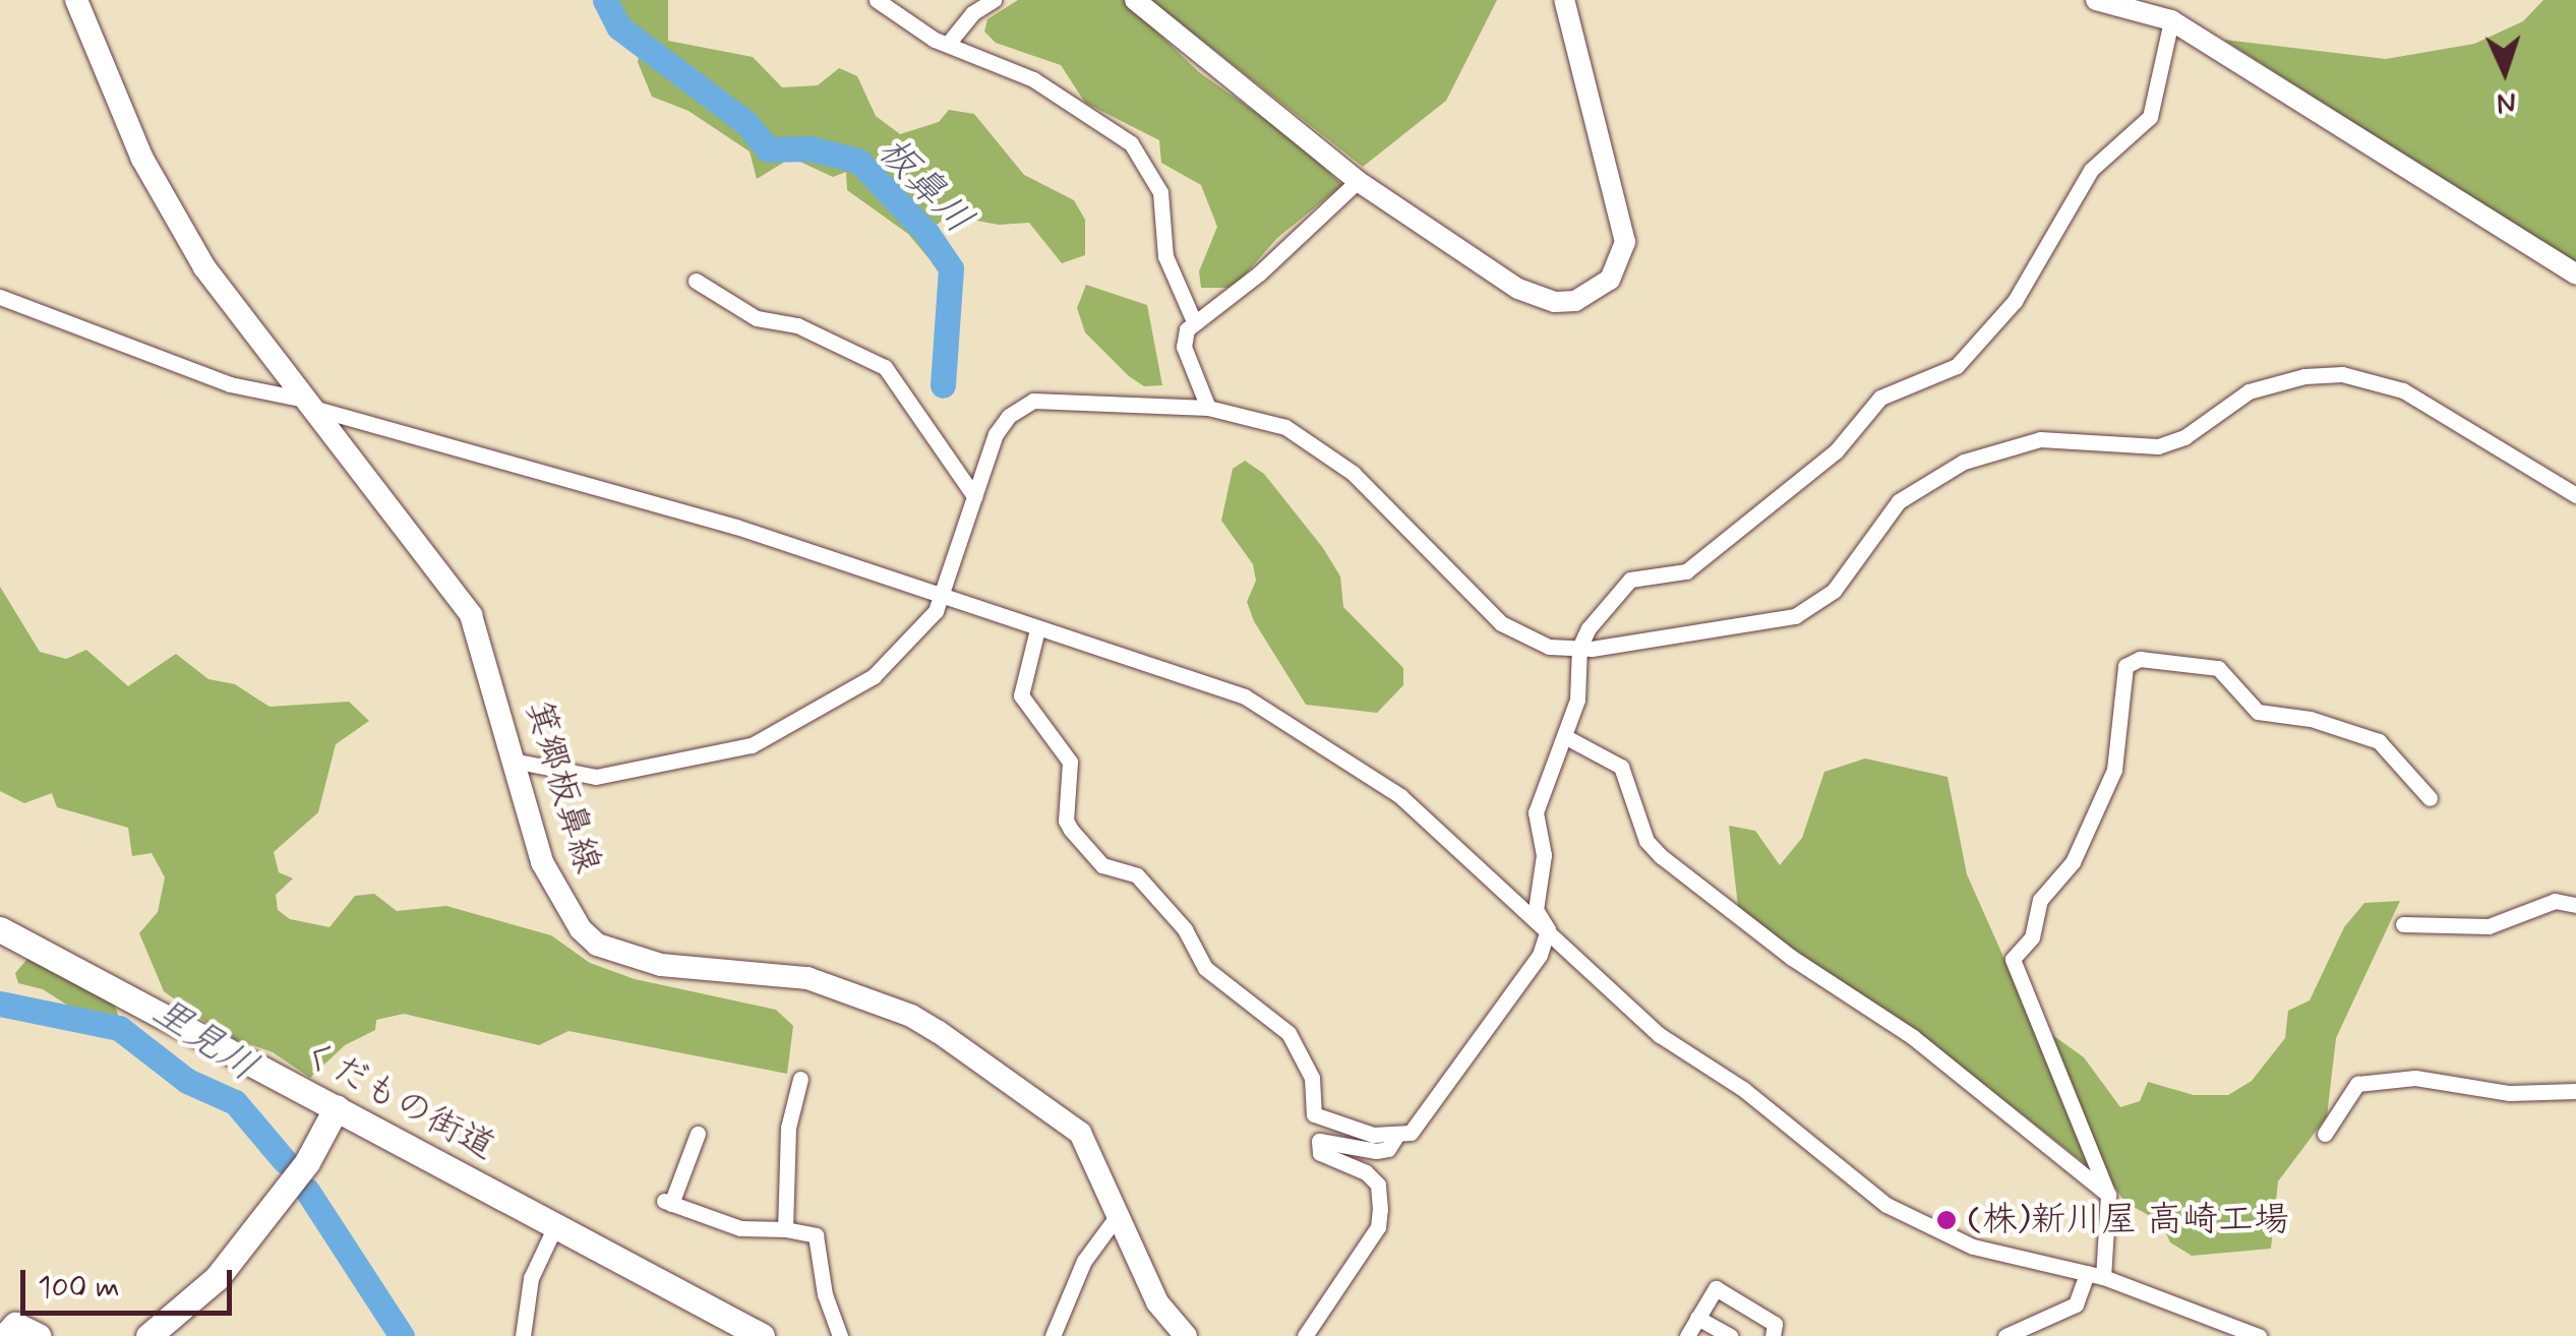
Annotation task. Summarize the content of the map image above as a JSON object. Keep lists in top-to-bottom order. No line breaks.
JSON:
{"streets":{"main road":["箕郷板鼻線","くだもの街道"]},"water":["板鼻川","里見川"],"places":["(株)新川屋 高崎工場"],"scale_bar":"100 m","north":"bottom"}
